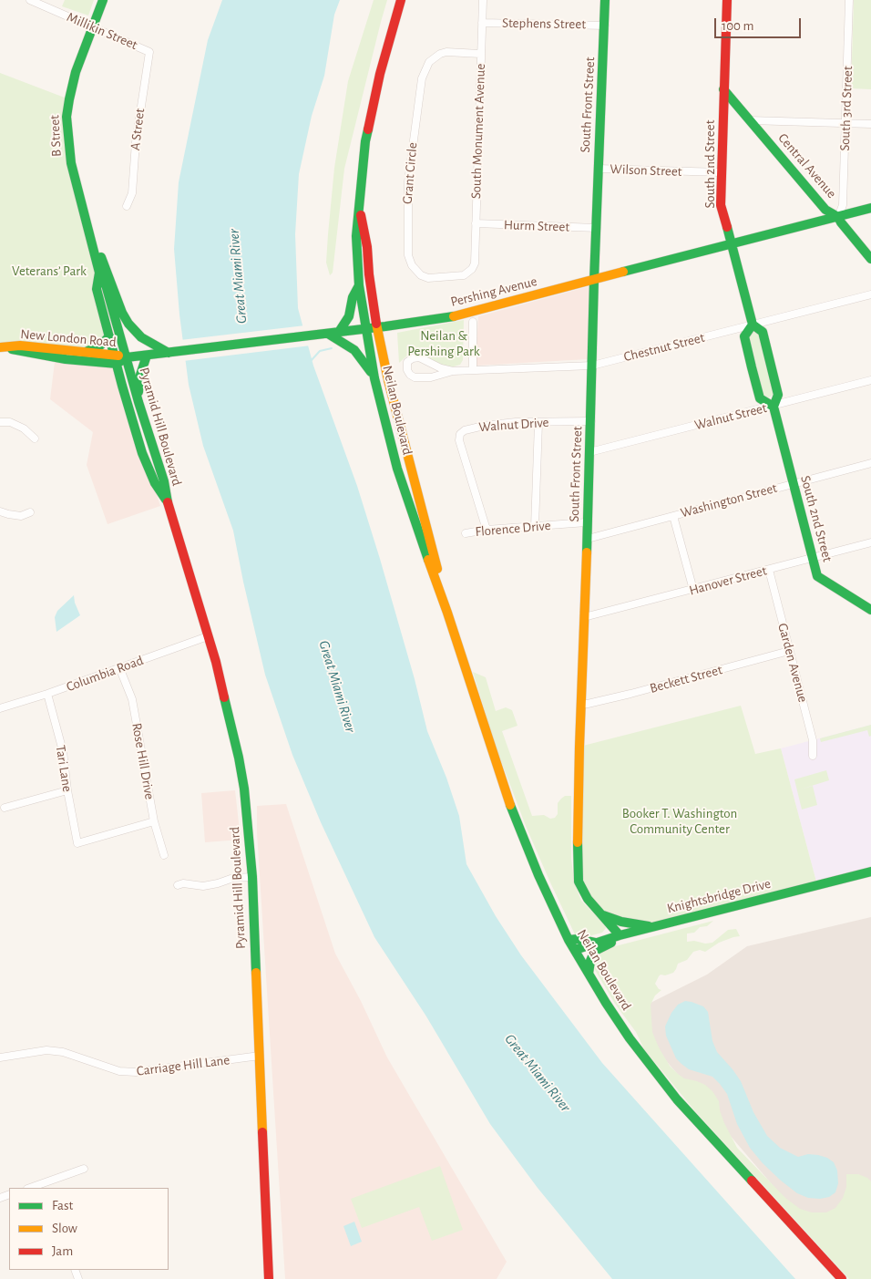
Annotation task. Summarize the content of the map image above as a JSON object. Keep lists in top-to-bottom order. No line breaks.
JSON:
{"streets":{"street":["Stephens Street","Millikin Street","South Front Street","South 3rd Street","A Street","South Monument Avenue","B Street","South 2nd Street","Central Avenue","Wilson Street","Grant Circle","Hurm Street","Pershing Avenue","New London Road","Chestnut Street","Neilan Boulevard","Walnut Street","Walnut Drive","Pyramid Hill Boulevard","Washington Street","Florence Drive","Hanover Street","Garden Avenue","Columbia Road","Beckett Street","Rose Hill Drive","Tari Lane","Knightsbridge Drive","Carriage Hill Lane"]},"crossings":[["Stephens Street","South Front Street"],["Stephens Street","South Monument Avenue"],["Millikin Street","A Street"],["Millikin Street","B Street"],["South Front Street","Wilson Street"],["South Front Street","Hurm Street"],["South Front Street","Pershing Avenue"],["South Front Street","Chestnut Street"],["South Front Street","Walnut Street"],["South Front Street","Walnut Drive"],["South Front Street","Washington Street"],["South Front Street","Florence Drive"],["South Front Street","Hanover Street"],["South Front Street","Beckett Street"],["South Front Street","Knightsbridge Drive"],["South 3rd Street","Central Avenue"],["South 3rd Street","Pershing Avenue"],["South Monument Avenue","Grant Circle"],["South Monument Avenue","Hurm Street"],["B Street","Pershing Avenue"],["B Street","New London Road"],["B Street","Pyramid Hill Boulevard"],["South 2nd Street","Central Avenue"],["South 2nd Street","Wilson Street"],["South 2nd Street","Pershing Avenue"],["South 2nd Street","Chestnut Street"],["South 2nd Street","Walnut Street"],["South 2nd Street","Washington Street"],["South 2nd Street","Hanover Street"],["Central Avenue","Pershing Avenue"],["Pershing Avenue","Neilan Boulevard"],["Pershing Avenue","Pyramid Hill Boulevard"],["New London Road","Pyramid Hill Boulevard"],["Neilan Boulevard","Knightsbridge Drive"],["Walnut Drive","Florence Drive"],["Pyramid Hill Boulevard","Columbia Road"],["Pyramid Hill Boulevard","Carriage Hill Lane"],["Hanover Street","Garden Avenue"],["Garden Avenue","Beckett Street"],["Columbia Road","Rose Hill Drive"],["Columbia Road","Tari Lane"],["Rose Hill Drive","Tari Lane"]],"water":["Great Miami River"],"parks":["Veterans’ Park","Neilan & Pershing Park","Booker T. Washington Community Center"],"legend":["Fast","Slow","Jam"],"scale_bar":"100 m"}
